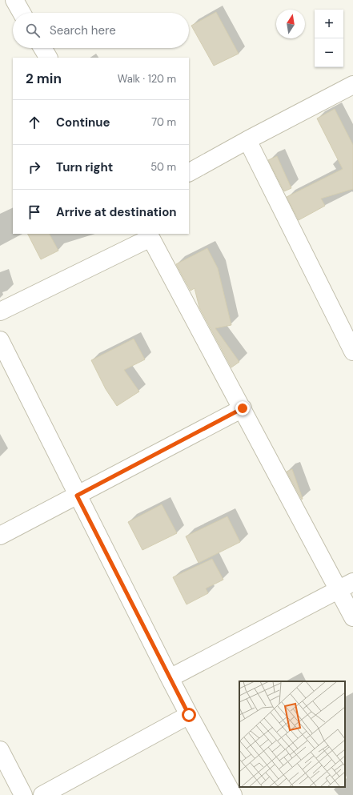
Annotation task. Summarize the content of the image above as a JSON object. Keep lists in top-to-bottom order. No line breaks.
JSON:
{"north":"top","page":{"map_buttons":["+","−"],"search":"Search here","heading":["2 min","Walk · 120 m"],"list":[["Continue","70 m"],["Turn right","50 m"],"Arrive at destination"]}}
